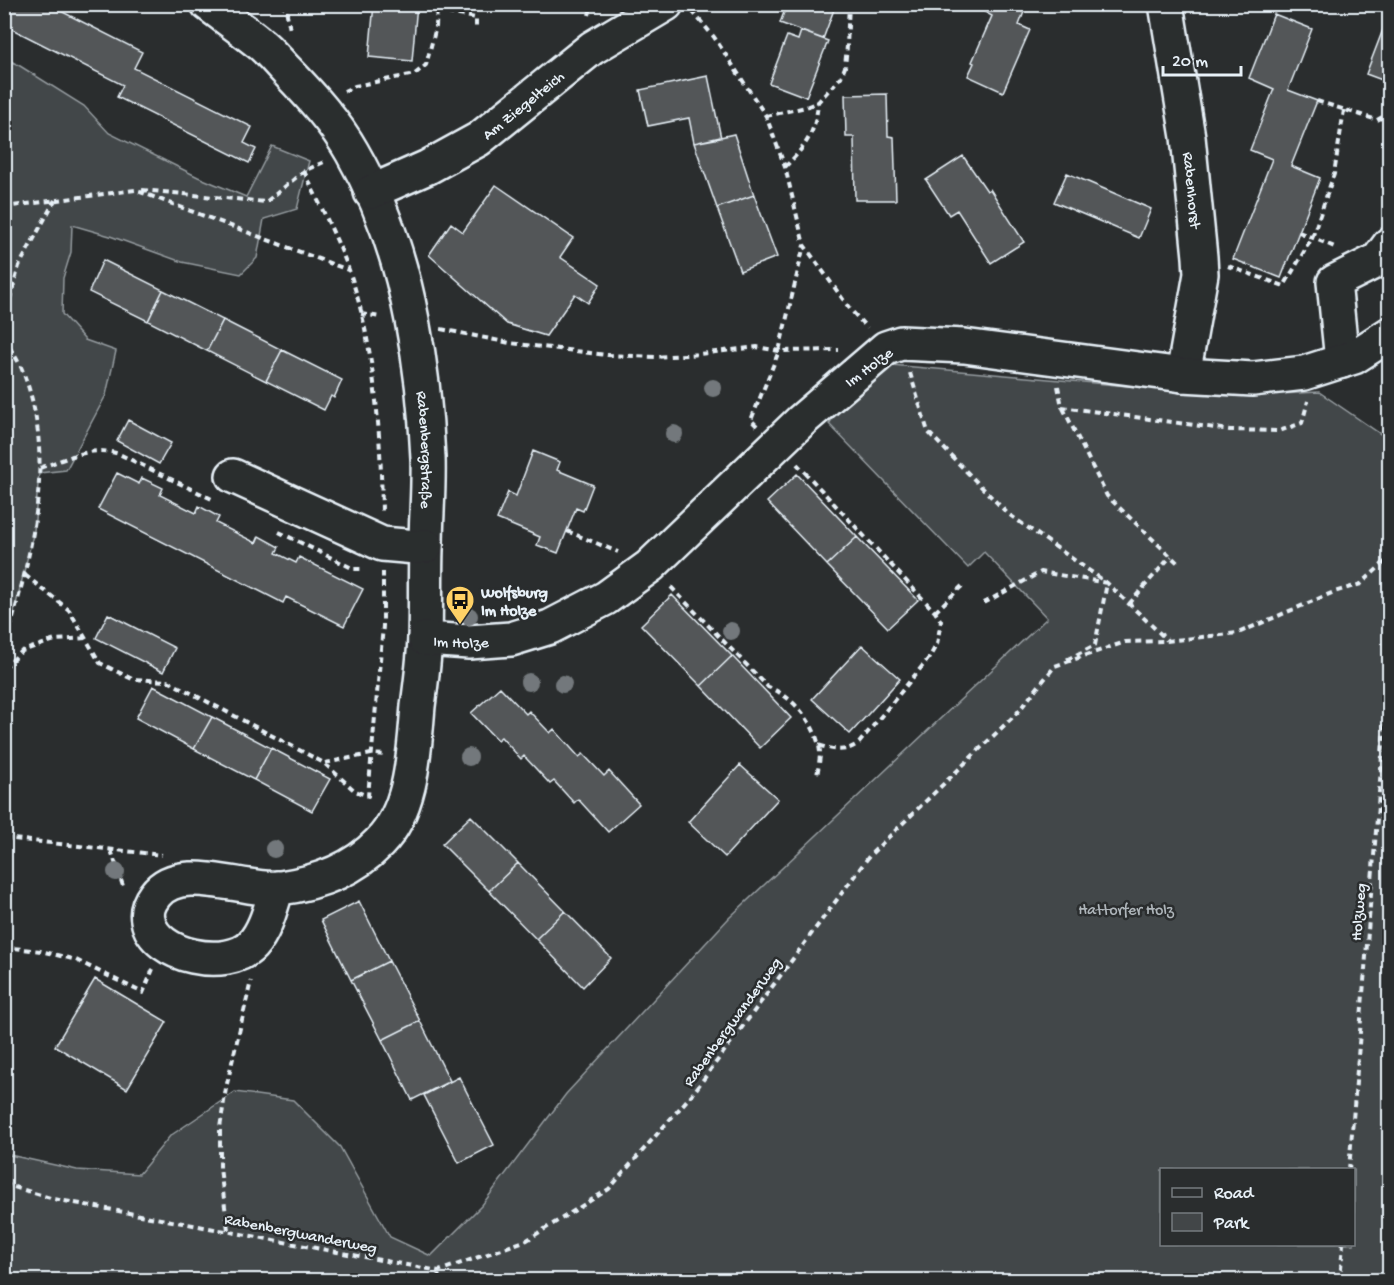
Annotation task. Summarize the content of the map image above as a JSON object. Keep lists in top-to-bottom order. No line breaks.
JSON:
{"streets":{"street":["Am Ziegelteich","Rabenhorst","Im Holze","Rabenbergstraße"],"path":["Holzweg","Rabenbergwanderweg"]},"crossings":[["Am Ziegelteich","Rabenbergstraße"],["Rabenhorst","Im Holze"],["Im Holze","Rabenbergstraße"]],"parks":["Hattorfer Holz"],"places":{"bus stop":["Wolfsburg Im Holze"]},"legend":["Road","Park"],"scale_bar":"20 m"}
